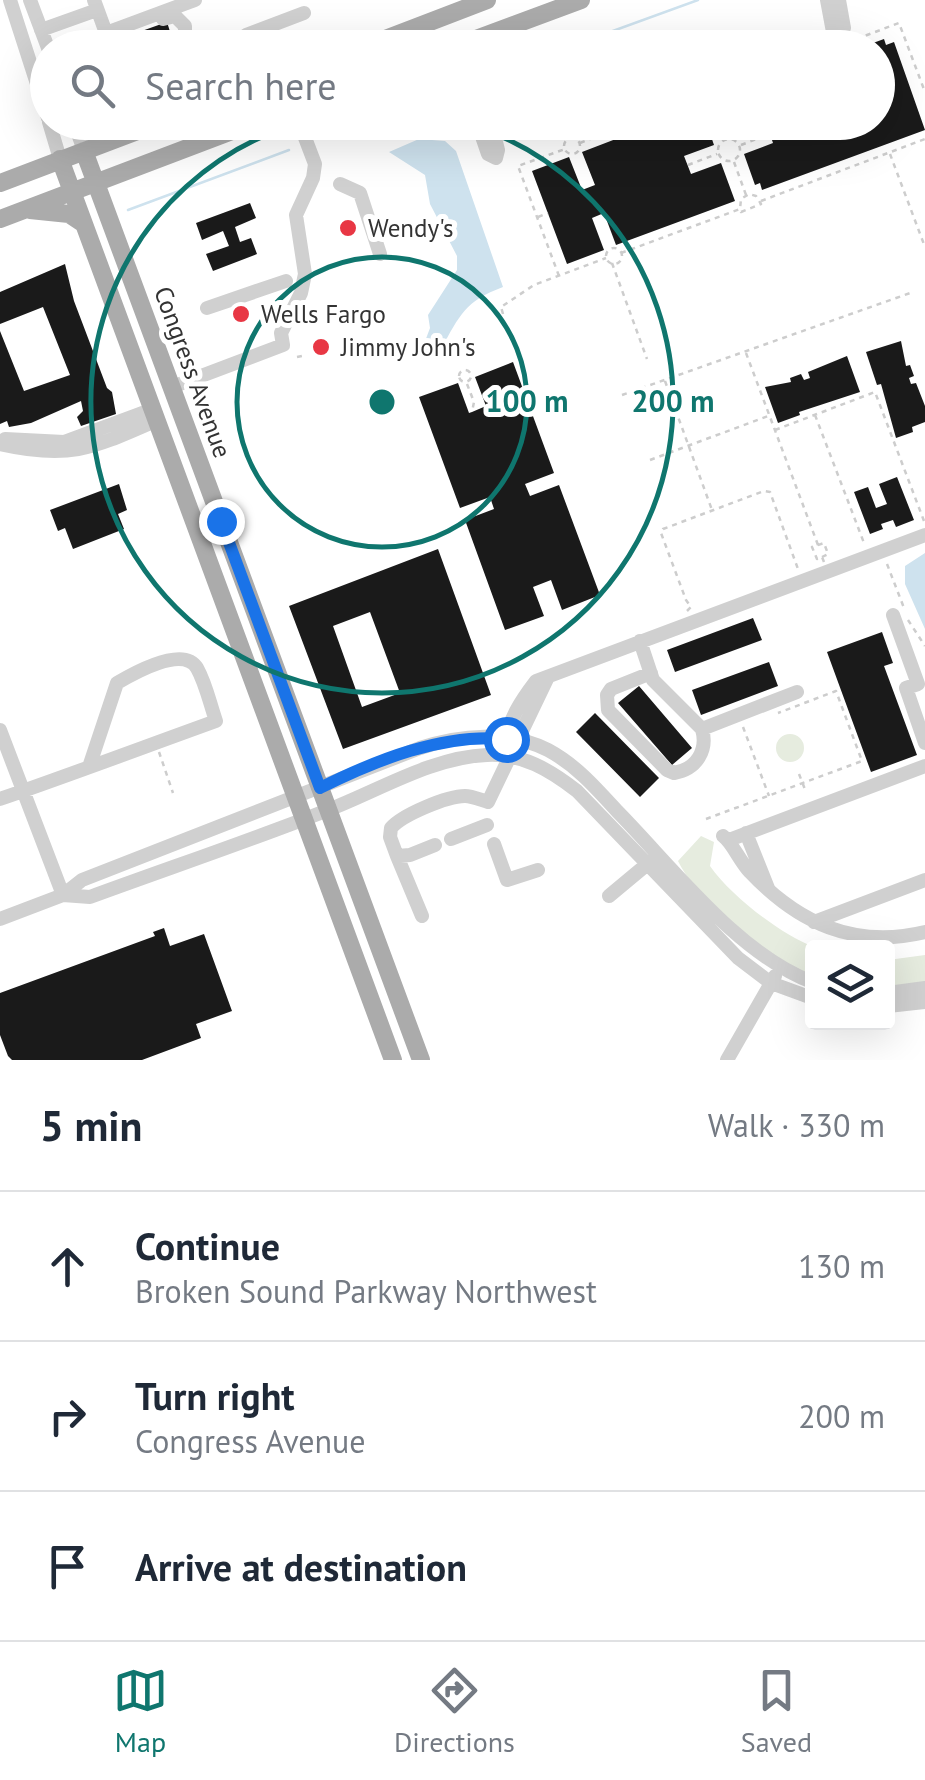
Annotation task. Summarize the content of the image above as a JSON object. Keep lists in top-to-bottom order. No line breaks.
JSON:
{"streets":{"main road":["Congress Avenue"]},"places":["Wendy's","Wells Fargo","Jimmy John's"],"page":{"search":"Search here","heading":["5 min","Walk · 330 m"],"list":[["Continue","Broken Sound Parkway Northwest","130 m"],["Turn right","Congress Avenue","200 m"],"Arrive at destination"],"nav":["Map","Directions","Saved"]},"rings":["100 m","200 m"]}
